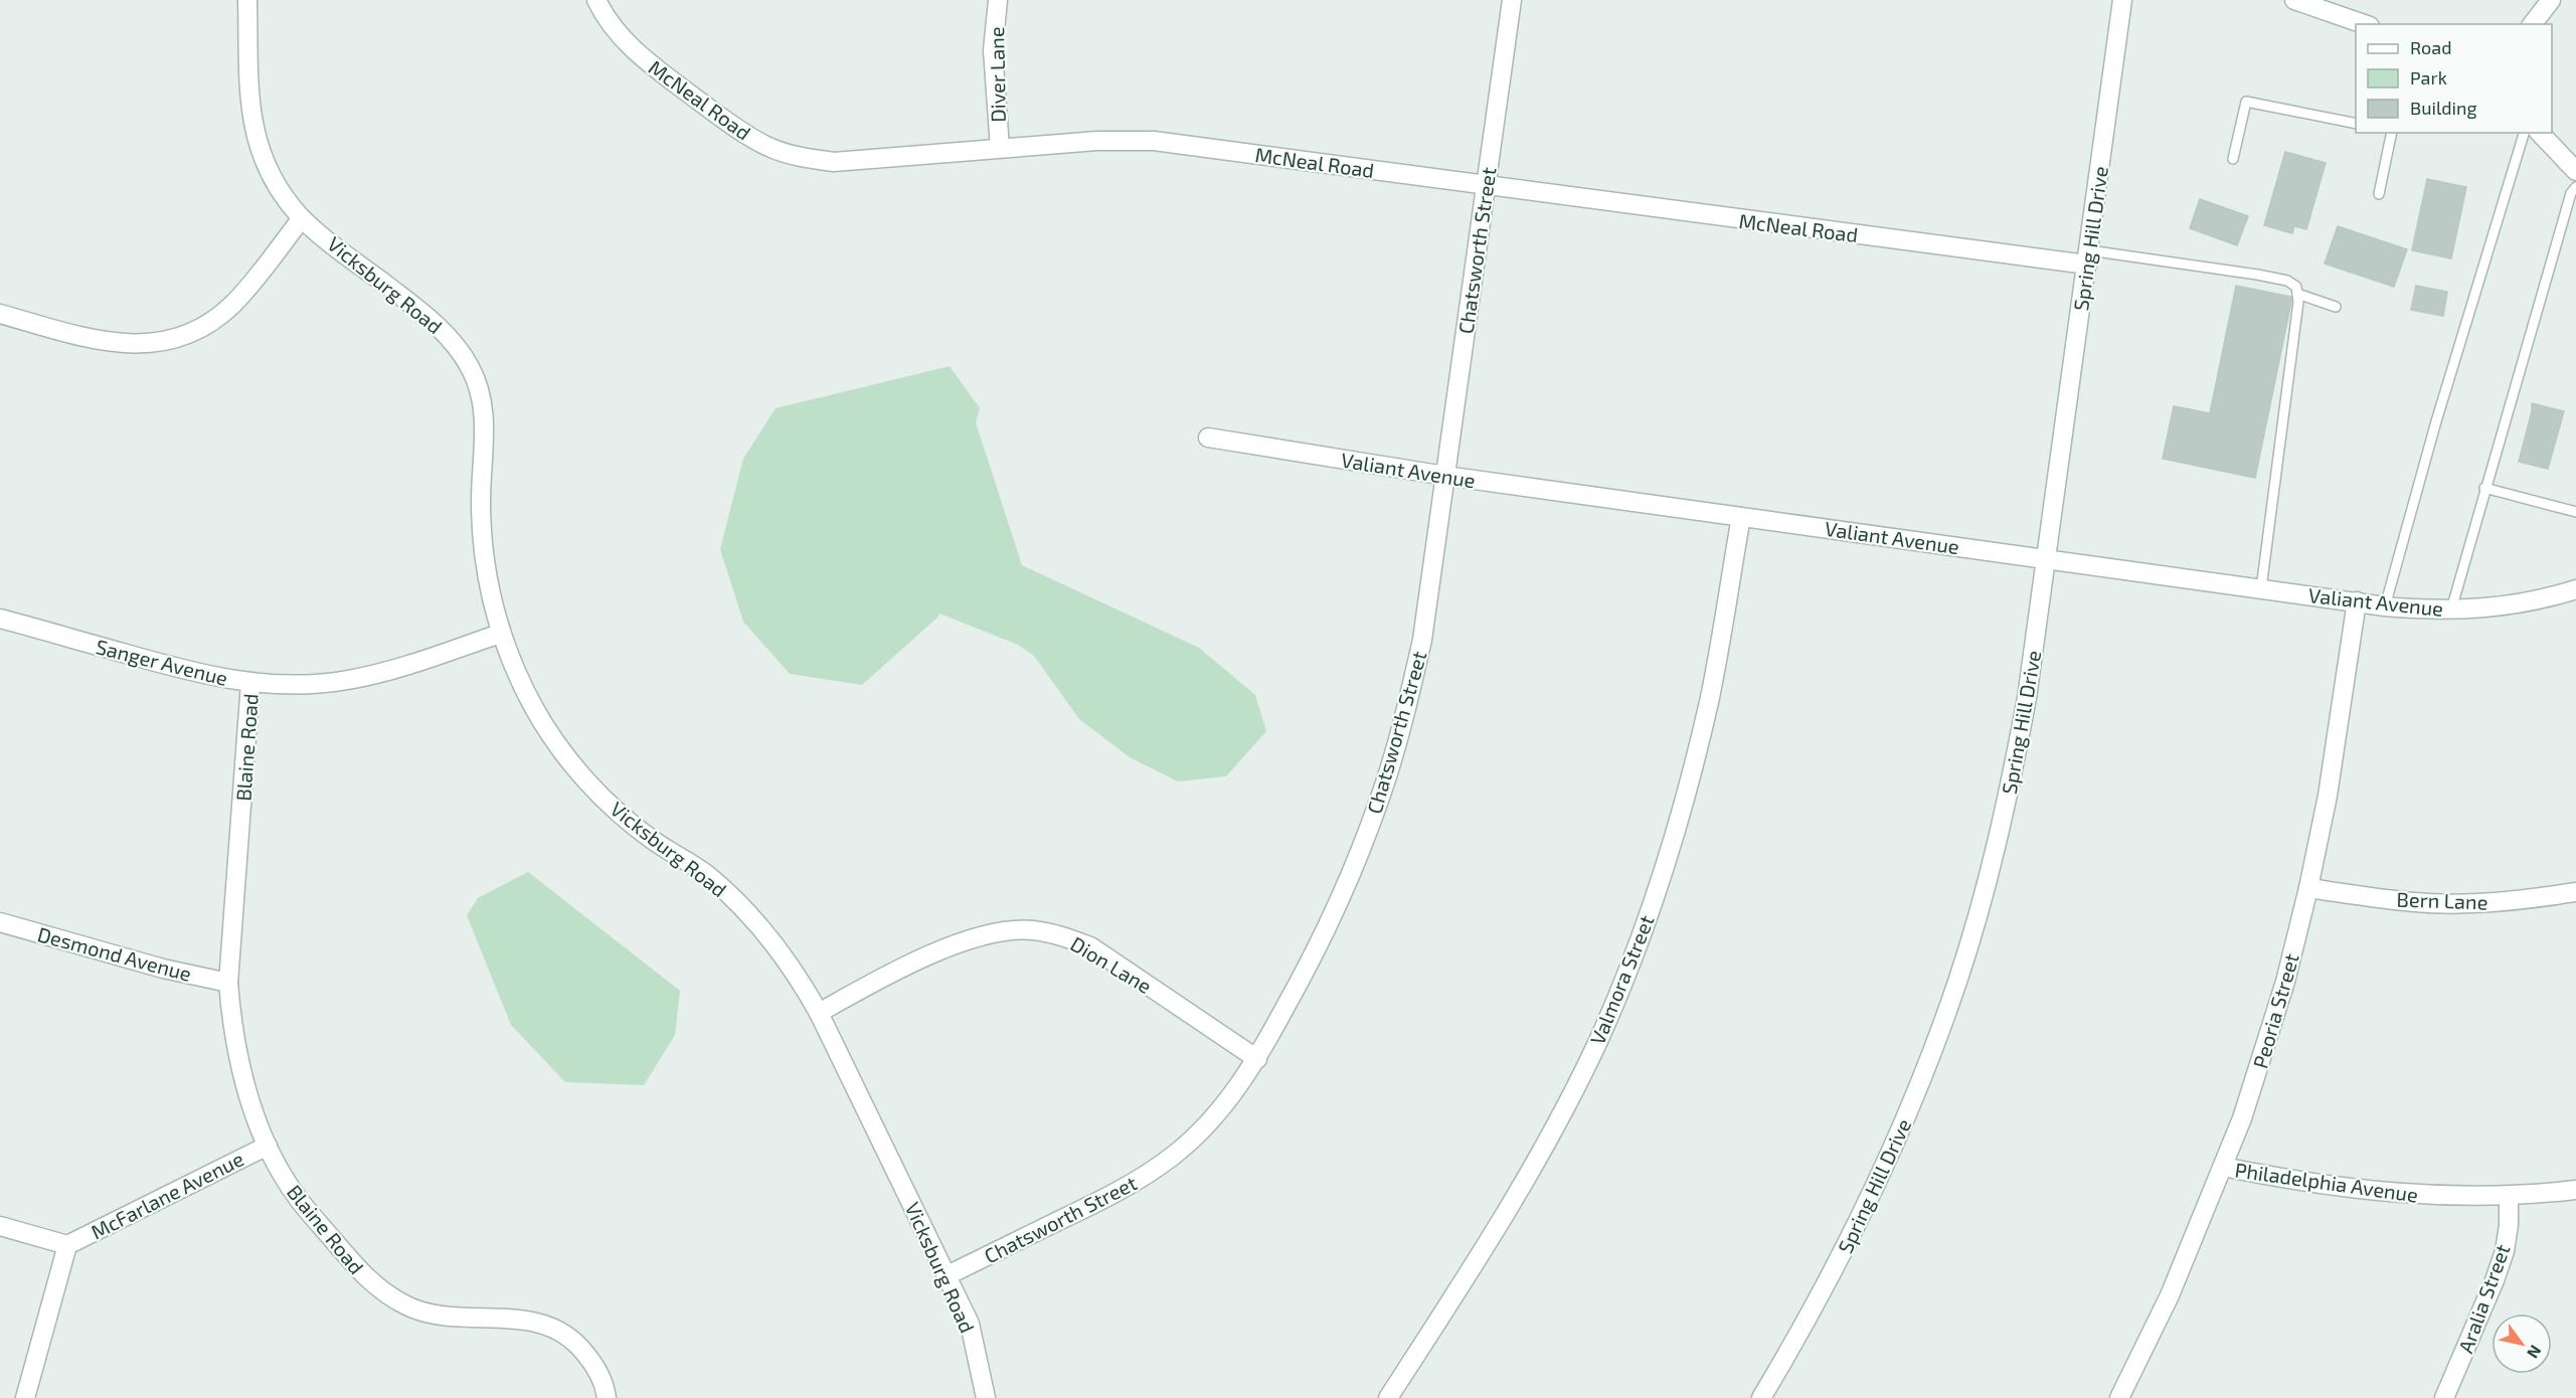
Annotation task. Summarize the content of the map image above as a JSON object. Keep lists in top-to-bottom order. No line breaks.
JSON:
{"streets":{"street":["Diver Lane","McNeal Road","Spring Hill Drive","Chatsworth Street","Vicksburg Road","Valiant Avenue","Sanger Avenue","Blaine Road","Bern Lane","Desmond Avenue","Dion Lane","Valmora Street","Peoria Street","Philadelphia Avenue","McFarlane Avenue","Aralia Street"]},"crossings":[["Diver Lane","McNeal Road"],["McNeal Road","Spring Hill Drive"],["McNeal Road","Chatsworth Street"],["Spring Hill Drive","Valiant Avenue"],["Chatsworth Street","Vicksburg Road"],["Chatsworth Street","Valiant Avenue"],["Chatsworth Street","Dion Lane"],["Vicksburg Road","Sanger Avenue"],["Vicksburg Road","Dion Lane"],["Valiant Avenue","Valmora Street"],["Valiant Avenue","Peoria Street"],["Sanger Avenue","Blaine Road"],["Blaine Road","Desmond Avenue"],["Blaine Road","McFarlane Avenue"],["Bern Lane","Peoria Street"],["Peoria Street","Philadelphia Avenue"],["Philadelphia Avenue","Aralia Street"]],"legend":["Road","Park","Building"],"north":"bottom right"}
